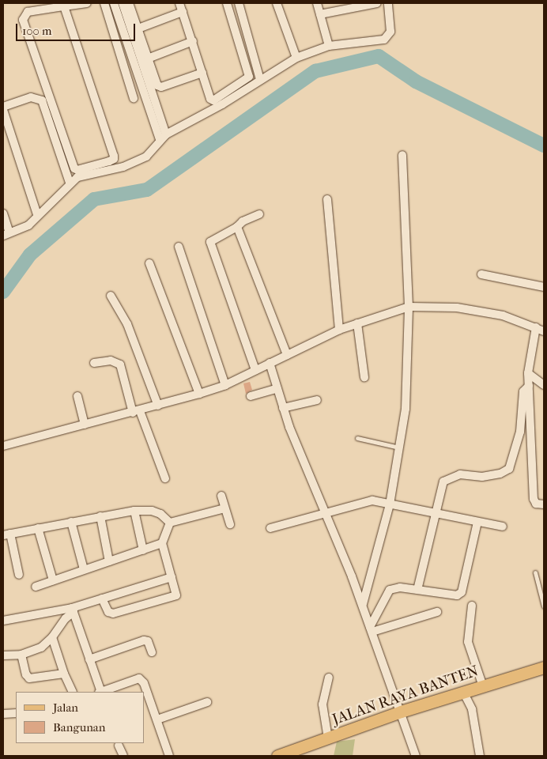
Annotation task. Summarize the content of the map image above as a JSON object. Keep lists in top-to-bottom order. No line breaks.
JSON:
{"streets":{"main road":["JALAN RAYA BANTEN"]},"legend":["Jalan","Bangunan"],"scale_bar":"100 m"}
